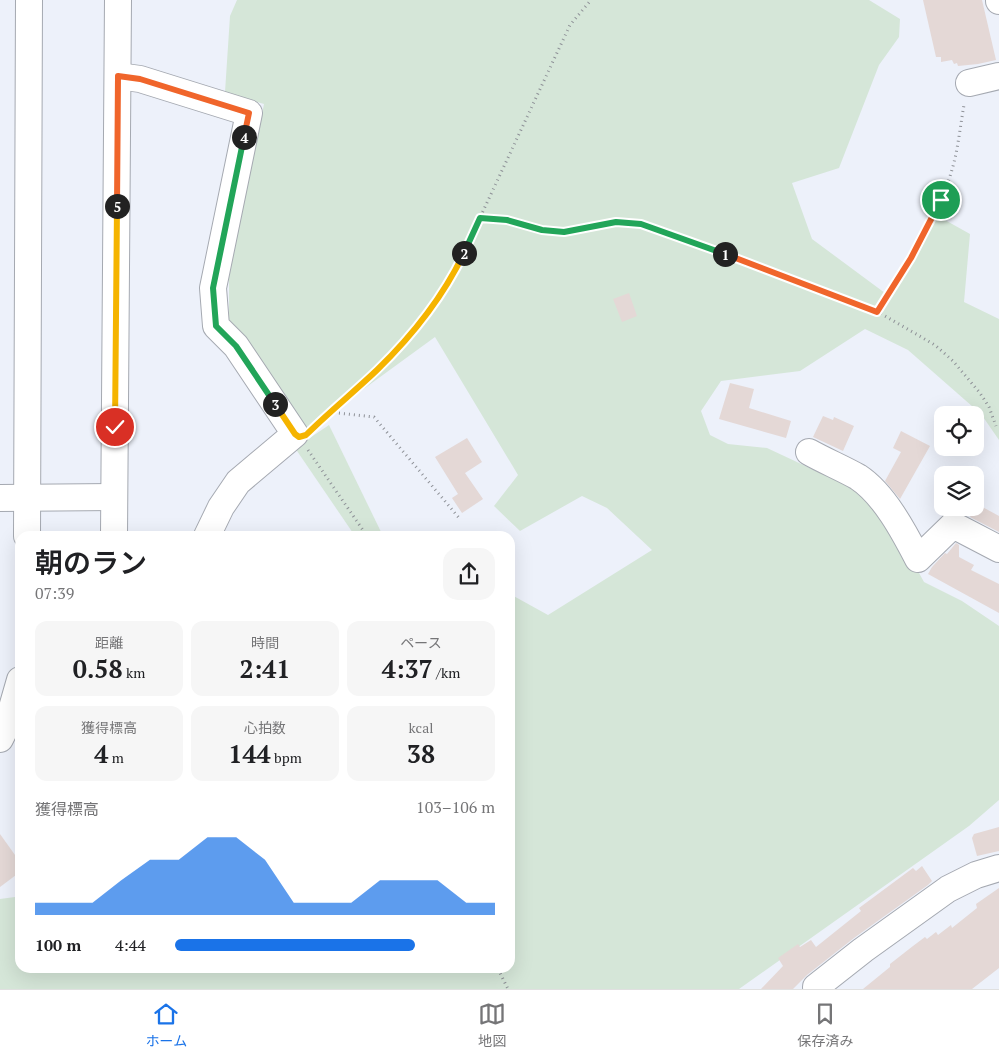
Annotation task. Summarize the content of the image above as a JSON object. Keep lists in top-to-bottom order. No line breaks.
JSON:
{"page":{"pins":["4","5","2","1","3"],"heading":["朝のラン","07:39"],"stats":[["距離","0.58 km"],["時間","2:41"],["ペース","4:37 /km"],["獲得標高","4 m"],["心拍数","144 bpm"],["kcal","38"]],"chart":["獲得標高","103–106 m"],"list":[{"name":"100 m","note":"4:44"}],"tabs":["ホーム","地図","保存済み"]}}
